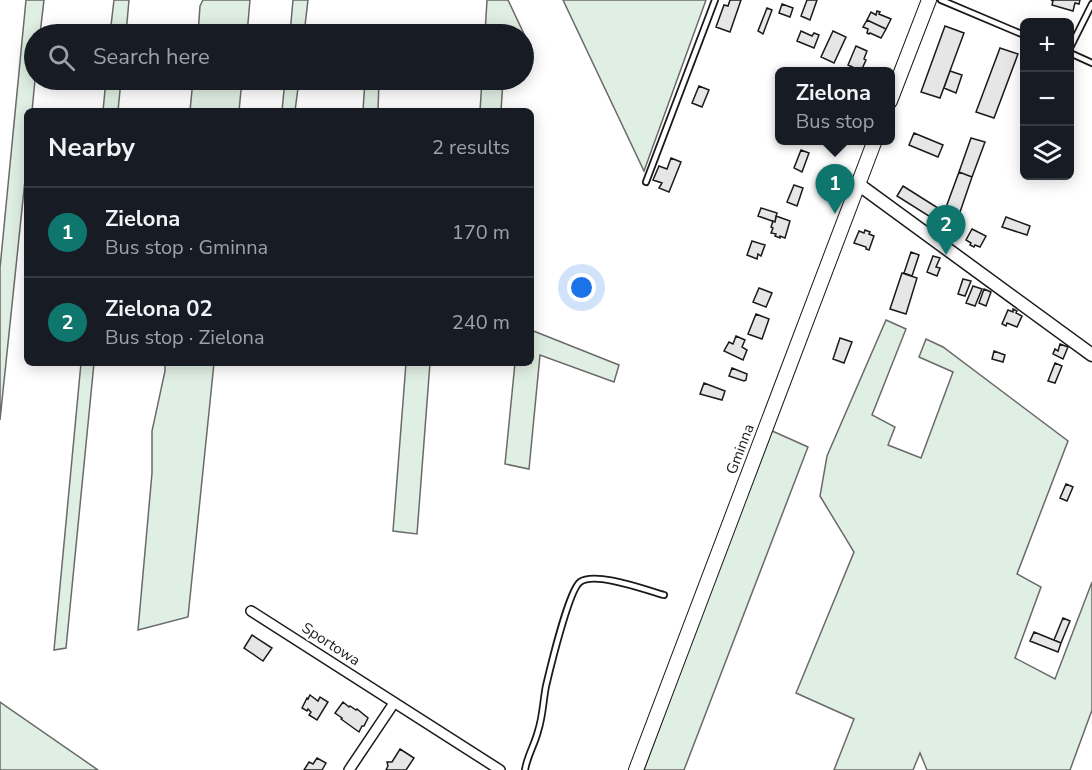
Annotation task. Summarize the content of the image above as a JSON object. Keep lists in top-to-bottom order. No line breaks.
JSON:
{"streets":{"main road":["Gminna"],"street":["Sportowa"]},"page":{"map_buttons":["+","−"],"search":"Search here","popup":["Zielona","Bus stop"],"heading":["Nearby","2 results"],"pins":["1","2"],"list":[{"mark":"1","name":"Zielona","note":"Bus stop · Gminna","value":"170 m"},{"mark":"2","name":"Zielona 02","note":"Bus stop · Zielona","value":"240 m"}]}}
